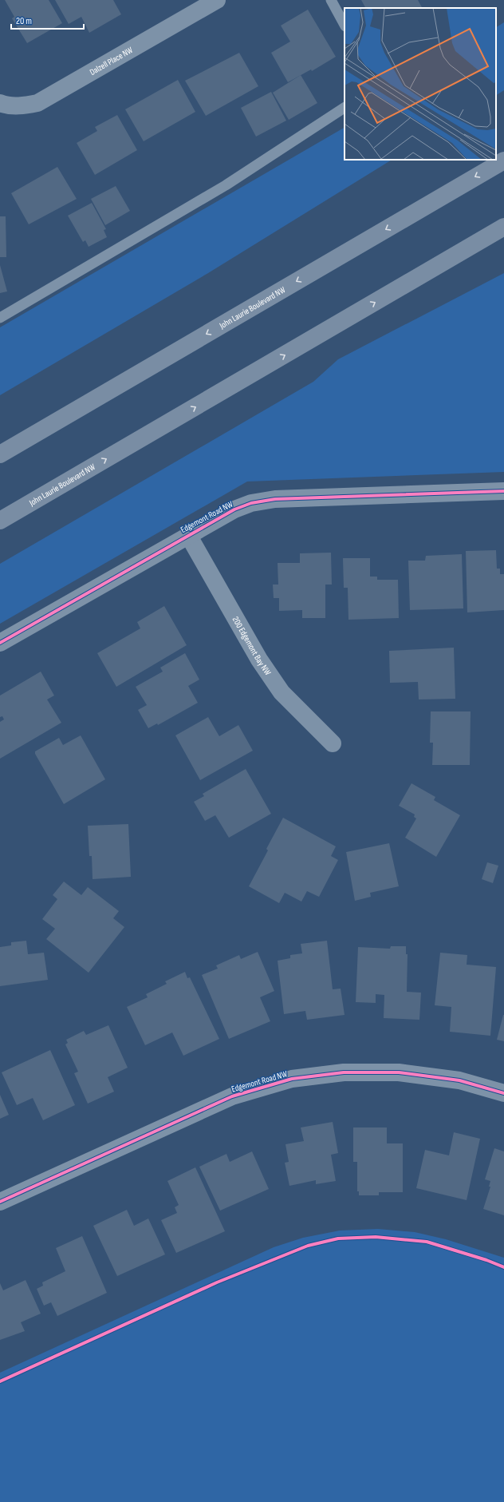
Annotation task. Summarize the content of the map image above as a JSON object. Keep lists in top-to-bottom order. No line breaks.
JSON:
{"streets":{"main road":["John Laurie Boulevard NW"],"street":["Dalzell Place NW","Edgemont Road NW","200 Edgemont Bay NW"]},"crossings":[["Edgemont Road NW","200 Edgemont Bay NW"]],"scale_bar":"20 m"}
